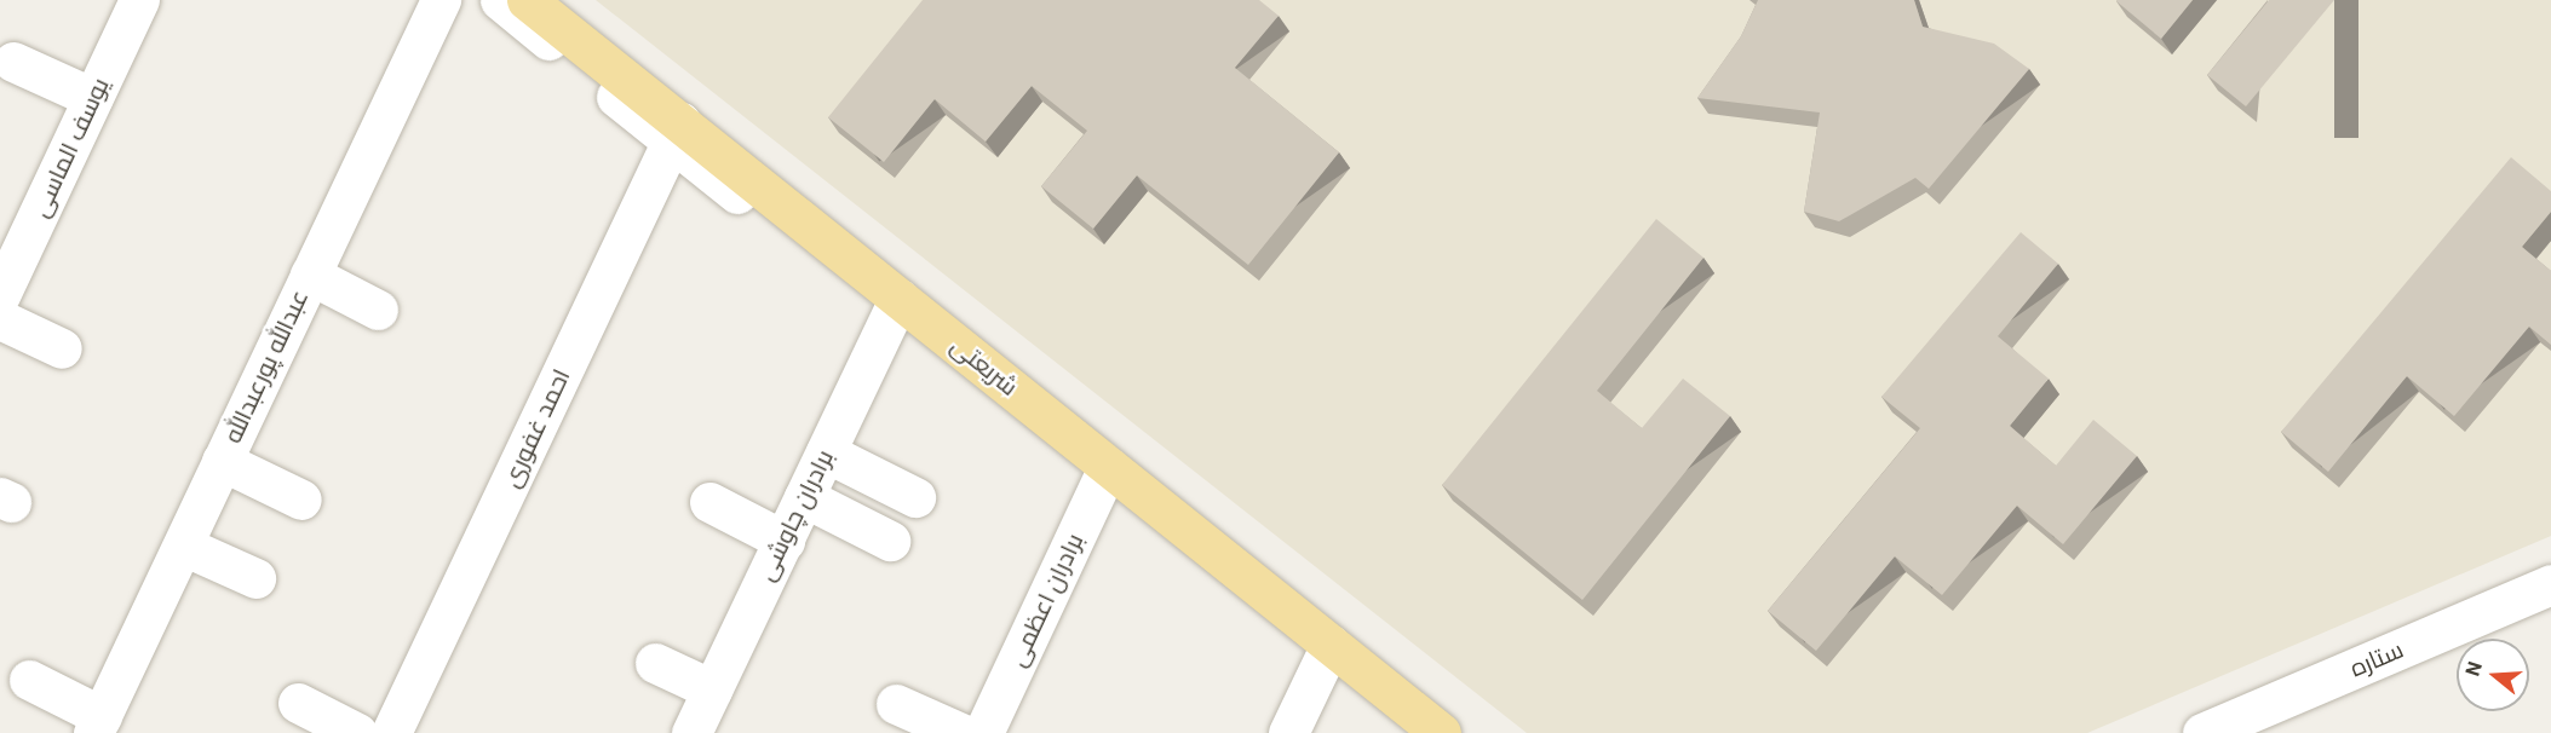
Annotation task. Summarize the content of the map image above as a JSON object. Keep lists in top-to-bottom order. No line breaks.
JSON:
{"streets":{"main road":["شریعتی"],"street":["یوسف الماسی","عبدالله پورعبدالله","احمد غفوری","برادران چاوشی","برادران اعظمی","ستاره"]},"crossings":[["شریعتی","احمد غفوری"],["شریعتی","برادران چاوشی"],["شریعتی","برادران اعظمی"]],"north":"left"}
